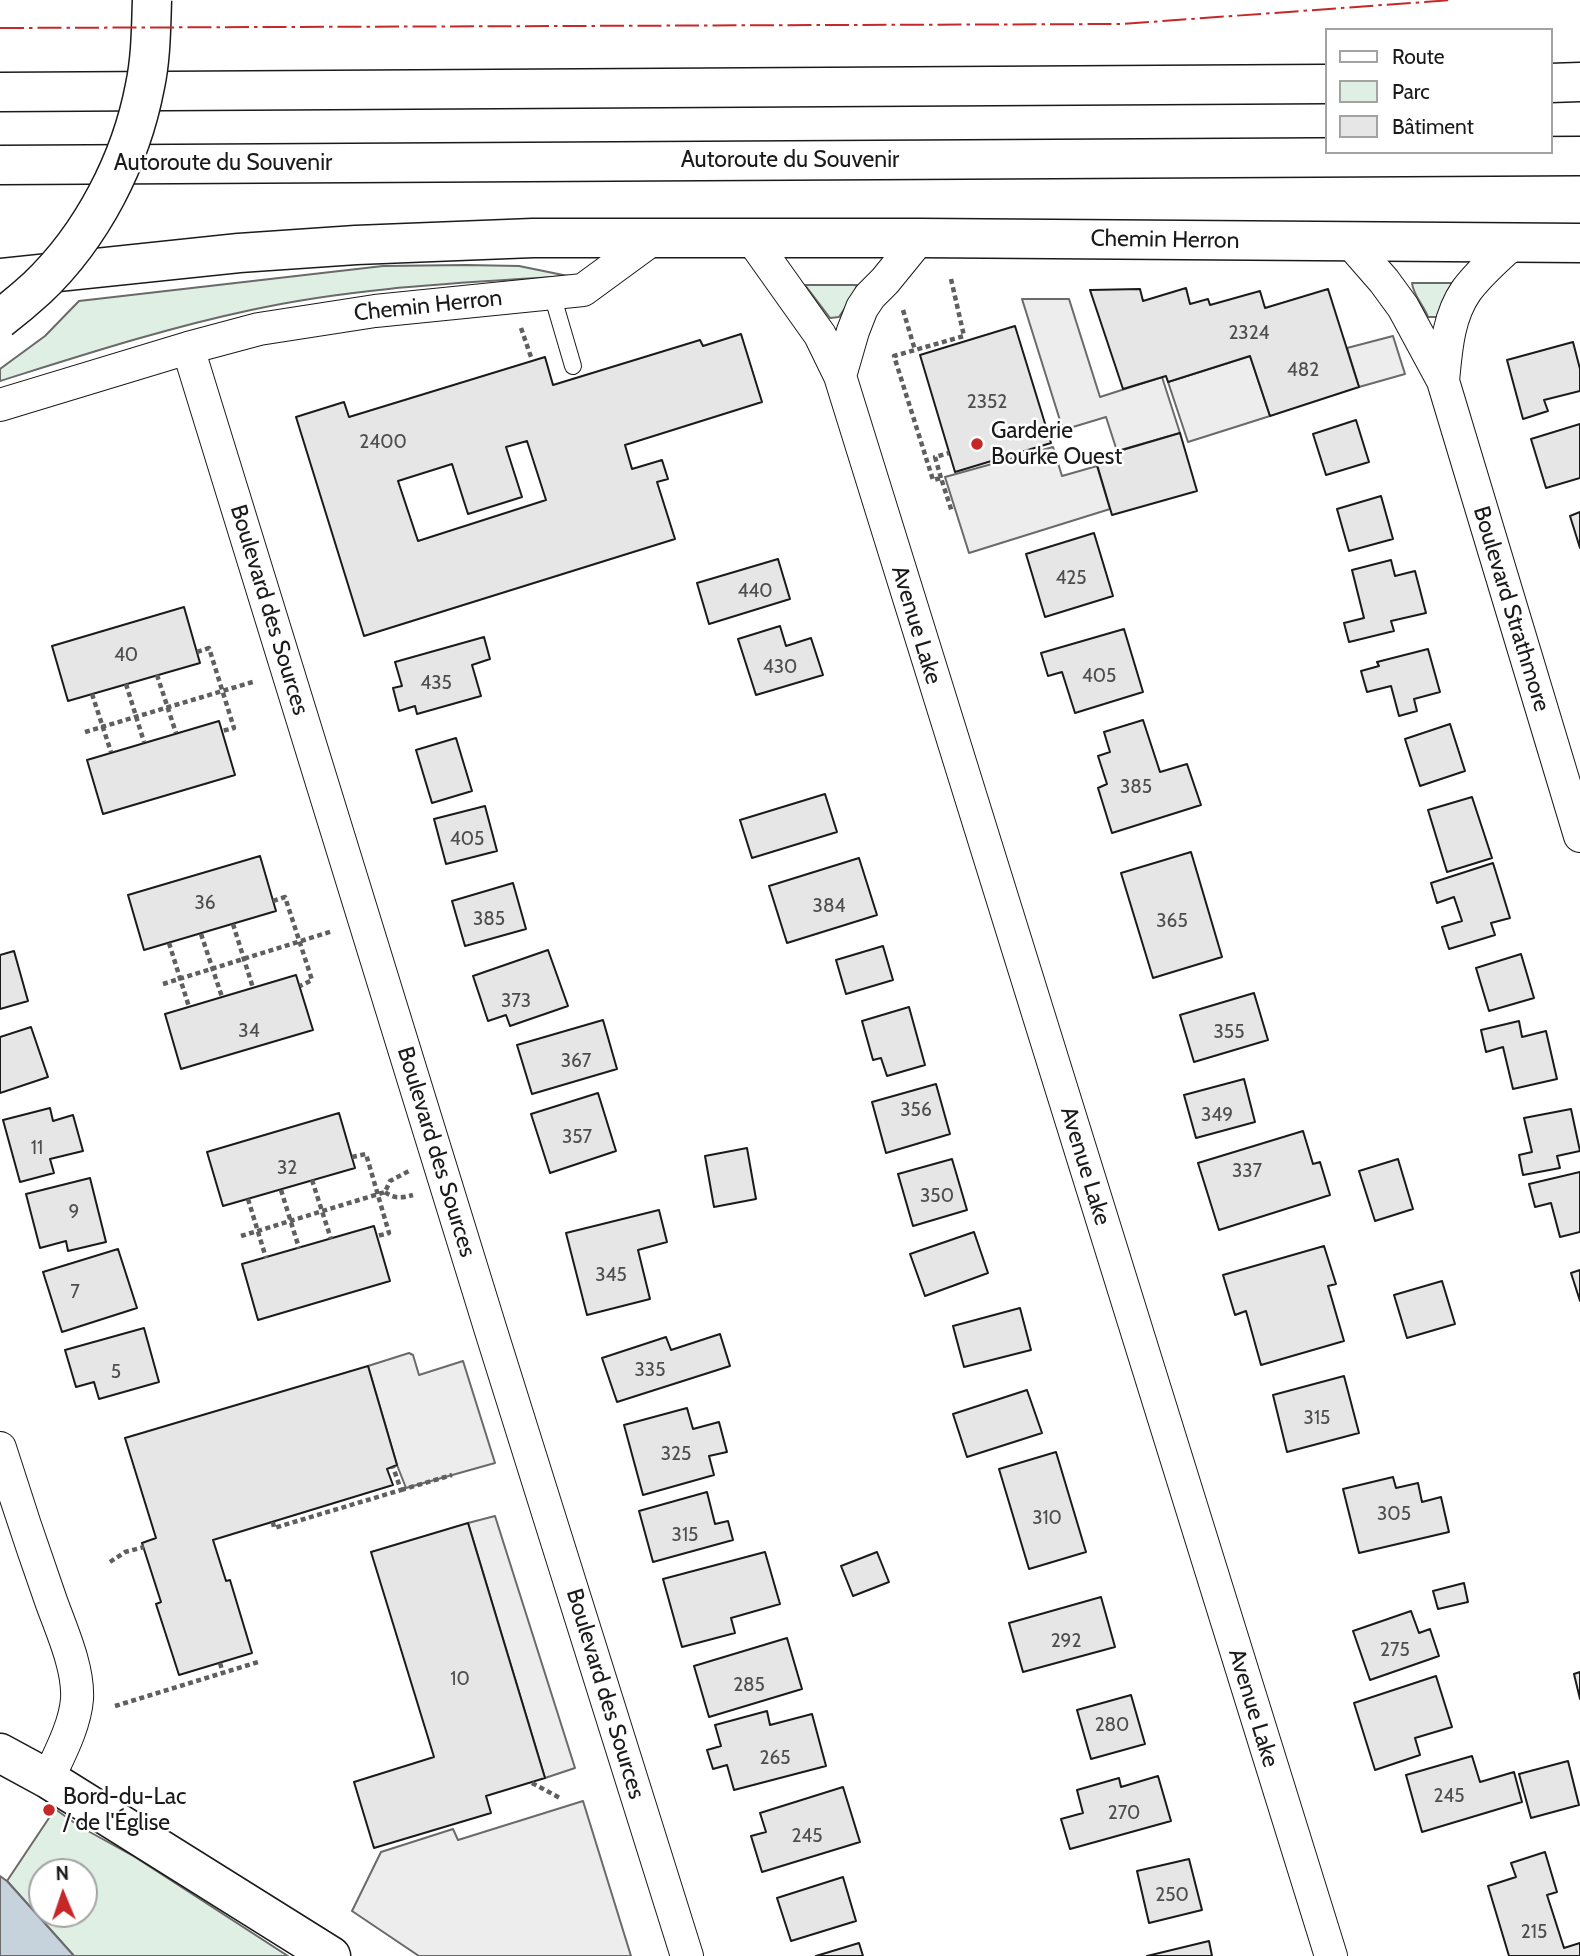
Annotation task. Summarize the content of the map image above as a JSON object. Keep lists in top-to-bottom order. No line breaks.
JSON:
{"streets":{"main road":["Autoroute du Souvenir","Chemin Herron"],"street":["Boulevard Strathmore","Boulevard des Sources","Avenue Lake"]},"crossings":[["Chemin Herron","Boulevard Strathmore"],["Chemin Herron","Boulevard des Sources"],["Chemin Herron","Avenue Lake"]],"places":["Garderie Bourke Ouest","Bord-du-Lac / de l'Église"],"house_numbers":["2324","482","2352","2400","425","440","40","430","405","435","385","405","36","384","385","365","373","34","355","367","356","349","357","11","32","337","350","9","345","7","335","5","315","325","305","310","315","292","275","10","285","280","265","245","270","245","250","215"],"legend":["Route","Parc","Bâtiment"],"north":"top"}
